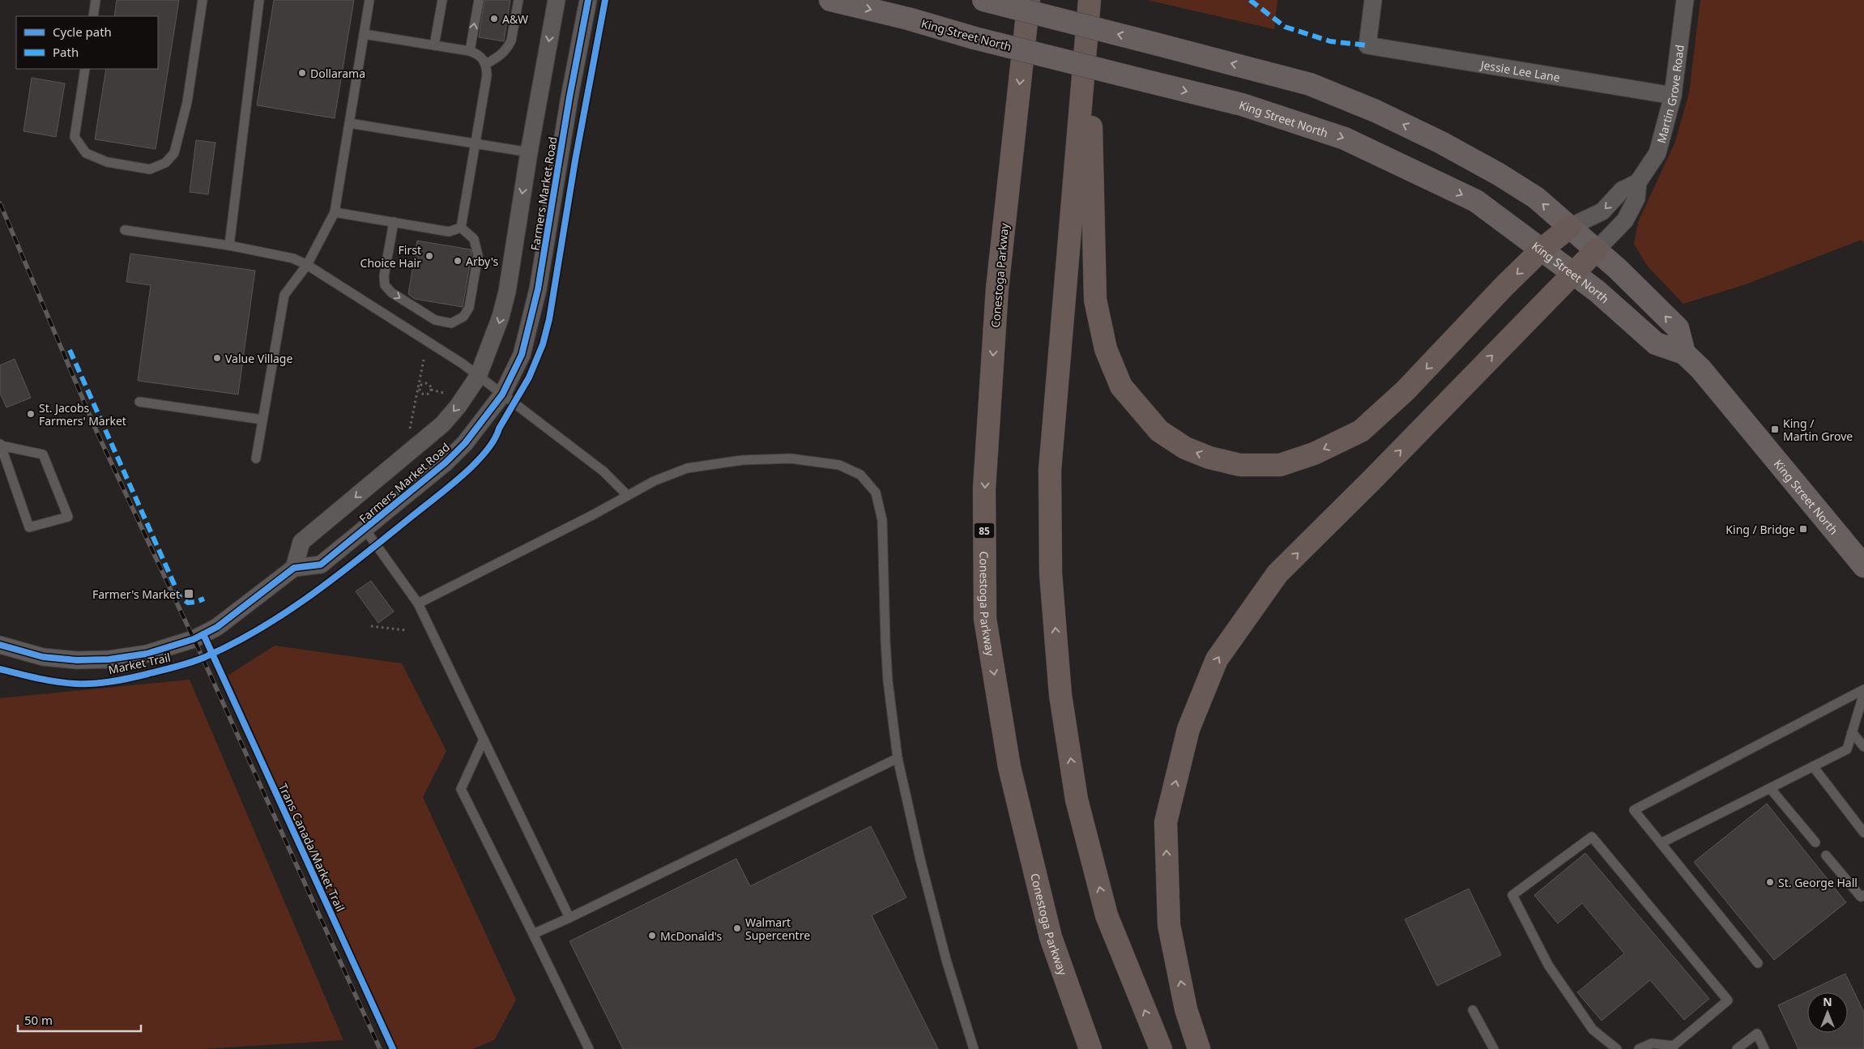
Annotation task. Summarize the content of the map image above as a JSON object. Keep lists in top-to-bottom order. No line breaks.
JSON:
{"streets":{"highway":["Conestoga Parkway","85"],"main road":["King Street North"],"street":["Jessie Lee Lane","Martin Grove Road","Farmers Market Road"],"cycle path":["Market Trail","Trans Canada/Market Trail"]},"crossings":[["Jessie Lee Lane","Martin Grove Road"]],"places":{"other":["A&W","Dollarama","First Choice Hair","Arby's","Value Village","St. Jacobs Farmers' Market","St. George Hall","Walmart Supercentre","McDonald's"],"transit":["King / Martin Grove","King / Bridge","Farmer's Market"]},"legend":["Cycle path","Path"],"scale_bar":"50 m","north":"top"}
